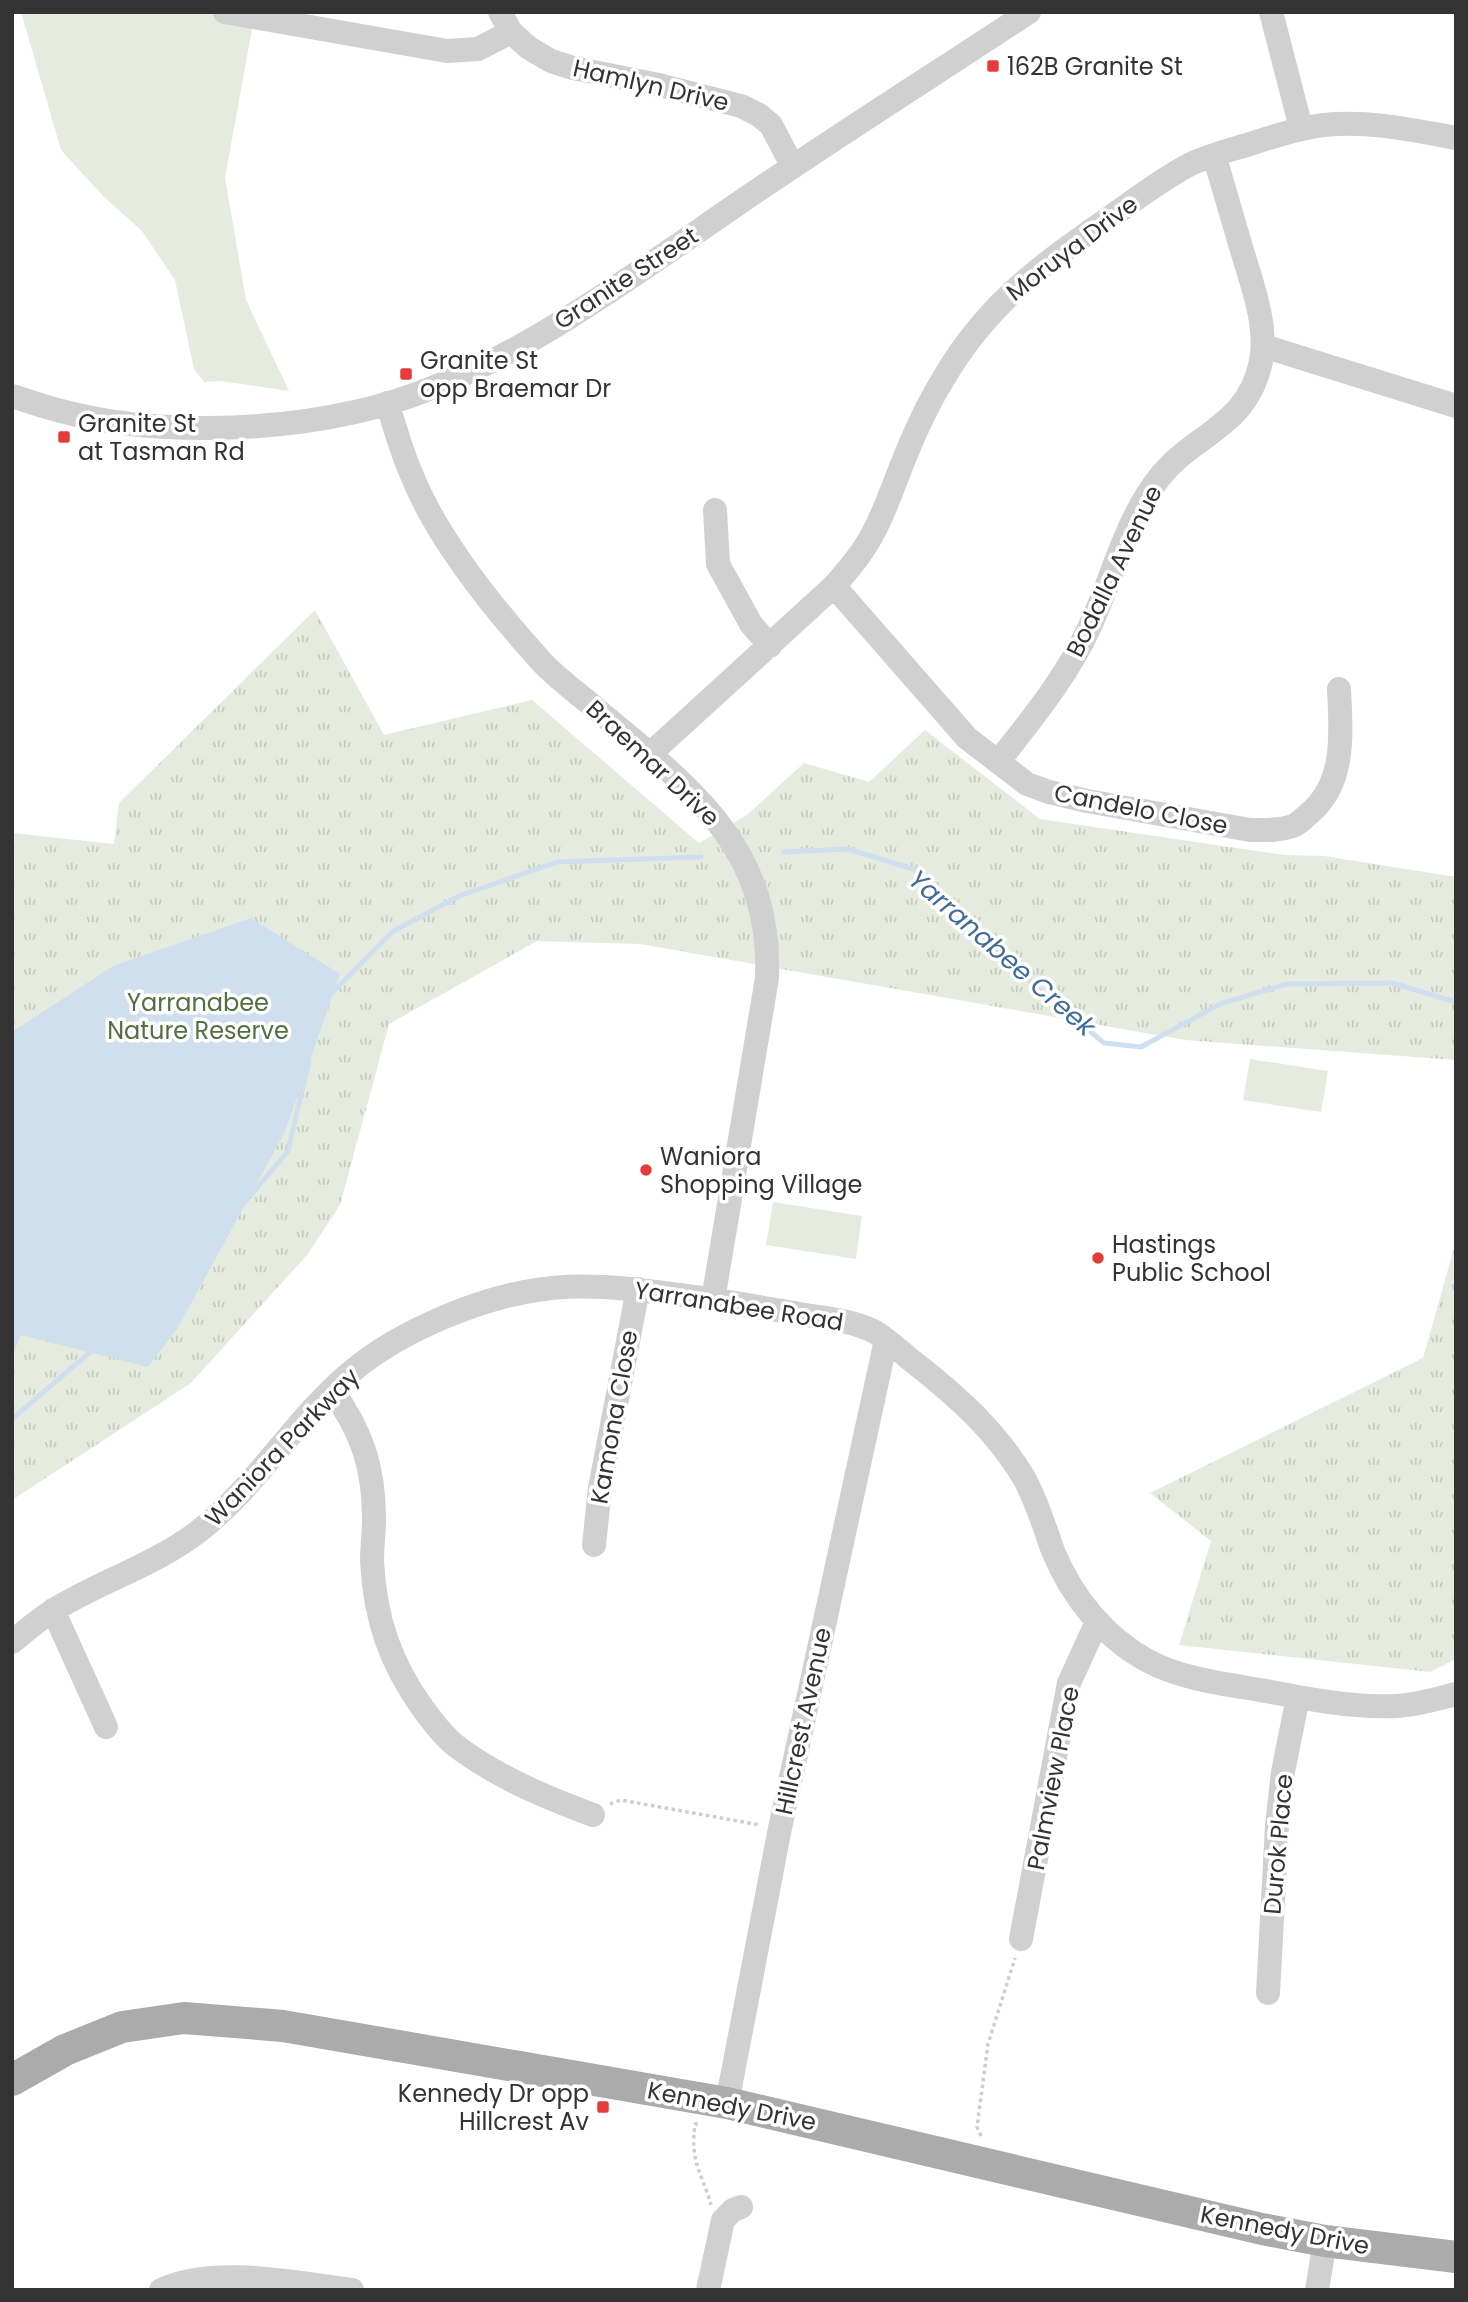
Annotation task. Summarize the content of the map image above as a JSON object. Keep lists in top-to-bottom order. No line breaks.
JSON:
{"streets":{"main road":["Kennedy Drive"],"street":["Hamlyn Drive","Moruya Drive","Granite Street","Bodalla Avenue","Braemar Drive","Candelo Close","Yarranabee Road","Kamona Close","Waniora Parkway","Hillcrest Avenue","Palmview Place","Durok Place"]},"crossings":[["Hamlyn Drive","Granite Street"],["Moruya Drive","Bodalla Avenue"],["Moruya Drive","Braemar Drive"],["Moruya Drive","Candelo Close"],["Granite Street","Braemar Drive"],["Bodalla Avenue","Candelo Close"],["Braemar Drive","Yarranabee Road"],["Yarranabee Road","Kamona Close"],["Yarranabee Road","Waniora Parkway"],["Yarranabee Road","Hillcrest Avenue"],["Yarranabee Road","Palmview Place"],["Yarranabee Road","Durok Place"],["Hillcrest Avenue","Kennedy Drive"]],"water":["Yarranabee Creek"],"parks":["Yarranabee Nature Reserve"],"places":{"transit":["162B Granite St","Granite St opp Braemar Dr","Granite St at Tasman Rd","Kennedy Dr opp Hillcrest Av"],"other":["Waniora Shopping Village","Hastings Public School"]}}
